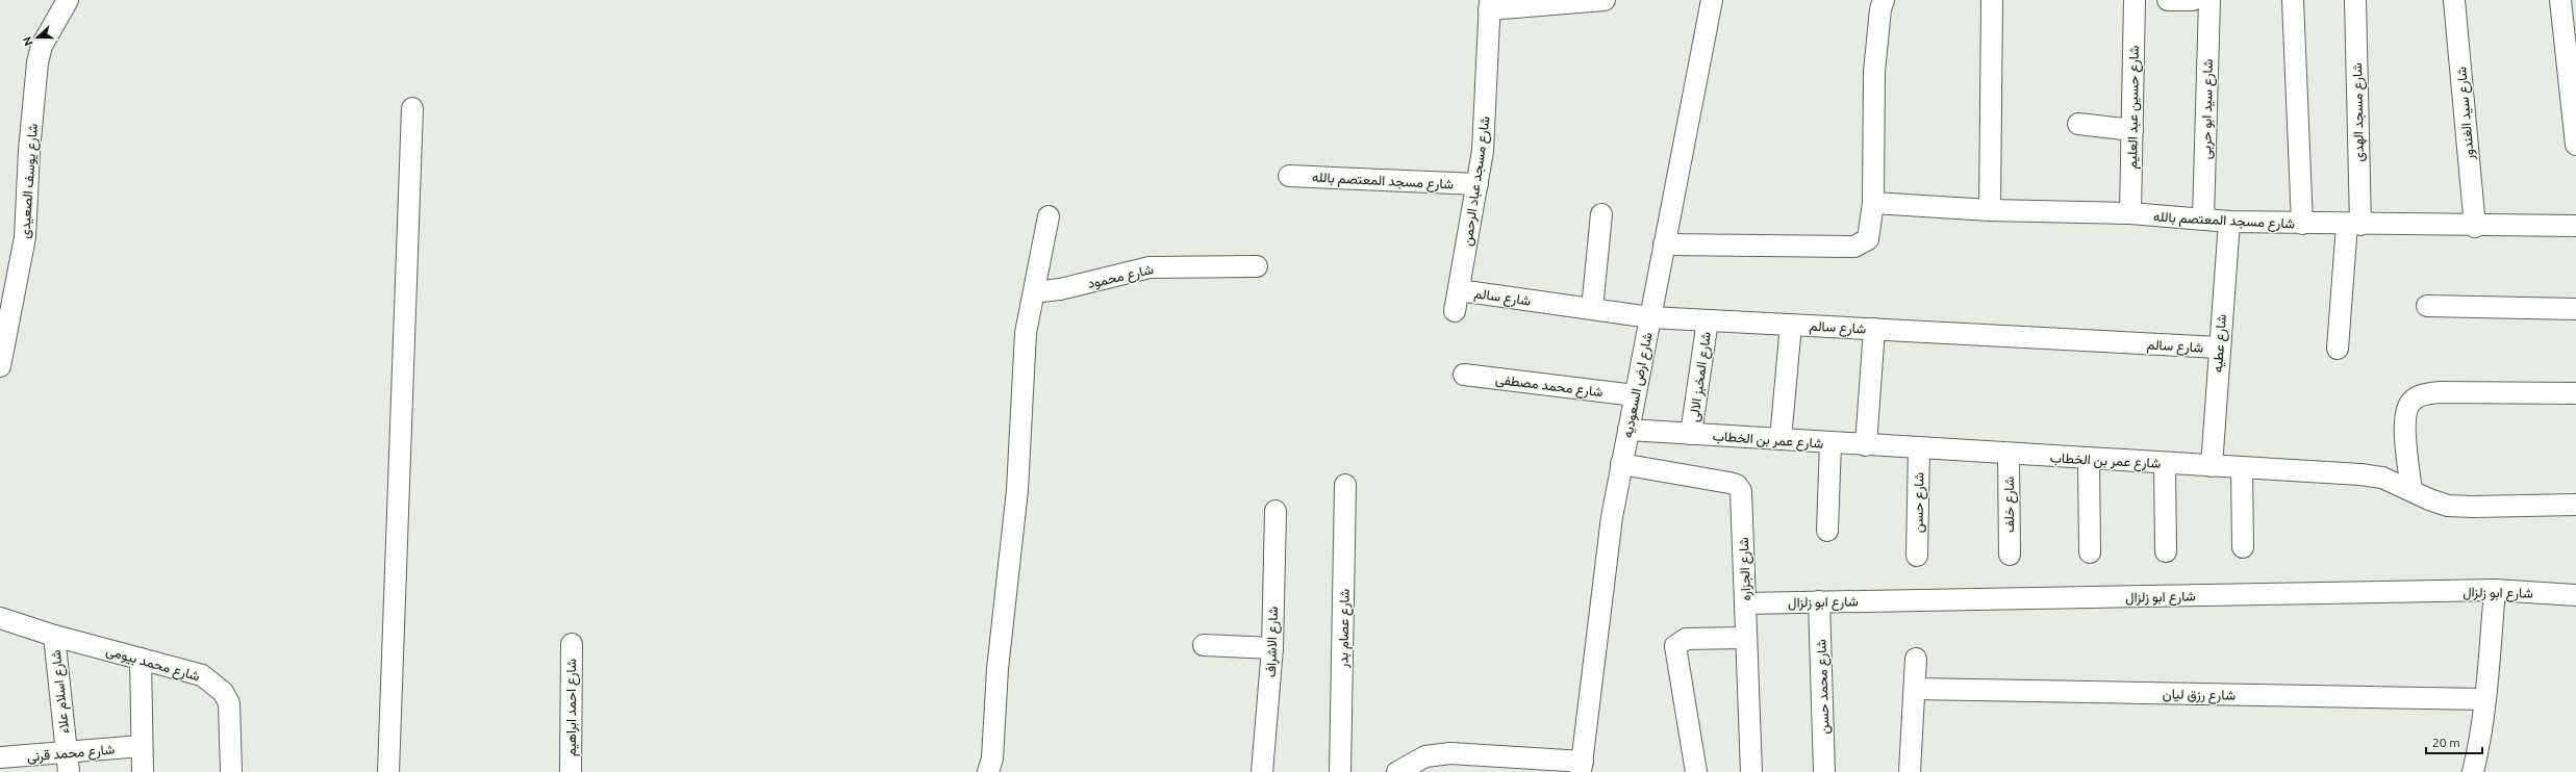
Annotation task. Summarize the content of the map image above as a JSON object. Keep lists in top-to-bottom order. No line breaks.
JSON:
{"streets":{"street":["شارع حسين عبد العليم","شارع سيد ابو حربى","شارع مسجد الهدى","شارع سيد الغندور","شارع مسجد المعتصم بالله","شارع يوسف الصعيدى","شارع مسجد عباد الرحمن","شارع محمود","شارع سالم","شارع عطيه","شارع المخبز الالى","شارع محمد مصطفى","شارع ارض السعوديه","شارع عمر بن الخطاب","شارع حسن","شارع خلف","شارع الجزاره","شارع ابو زلزال","شارع عصام بدر","شارع الاشراف","شارع محمد بيومى","شارع محمد حسن","شارع اسلام علاء","شارع رزق ليان","شارع احمد ابراهيم","شارع محمد قرنى"]},"crossings":[["شارع حسين عبد العليم","شارع مسجد المعتصم بالله"],["شارع سيد ابو حربى","شارع مسجد المعتصم بالله"],["شارع مسجد الهدى","شارع مسجد المعتصم بالله"],["شارع سيد الغندور","شارع مسجد المعتصم بالله"],["شارع مسجد المعتصم بالله","شارع مسجد عباد الرحمن"],["شارع مسجد المعتصم بالله","شارع عطيه"],["شارع مسجد عباد الرحمن","شارع سالم"],["شارع سالم","شارع عطيه"],["شارع سالم","شارع المخبز الالى"],["شارع سالم","شارع ارض السعوديه"],["شارع عطيه","شارع عمر بن الخطاب"],["شارع المخبز الالى","شارع عمر بن الخطاب"],["شارع محمد مصطفى","شارع ارض السعوديه"],["شارع ارض السعوديه","شارع عمر بن الخطاب"],["شارع ارض السعوديه","شارع الجزاره"],["شارع عمر بن الخطاب","شارع حسن"],["شارع عمر بن الخطاب","شارع خلف"],["شارع الجزاره","شارع ابو زلزال"],["شارع ابو زلزال","شارع محمد حسن"],["شارع محمد بيومى","شارع اسلام علاء"],["شارع اسلام علاء","شارع محمد قرنى"]],"scale_bar":"20 m","north":"left"}
